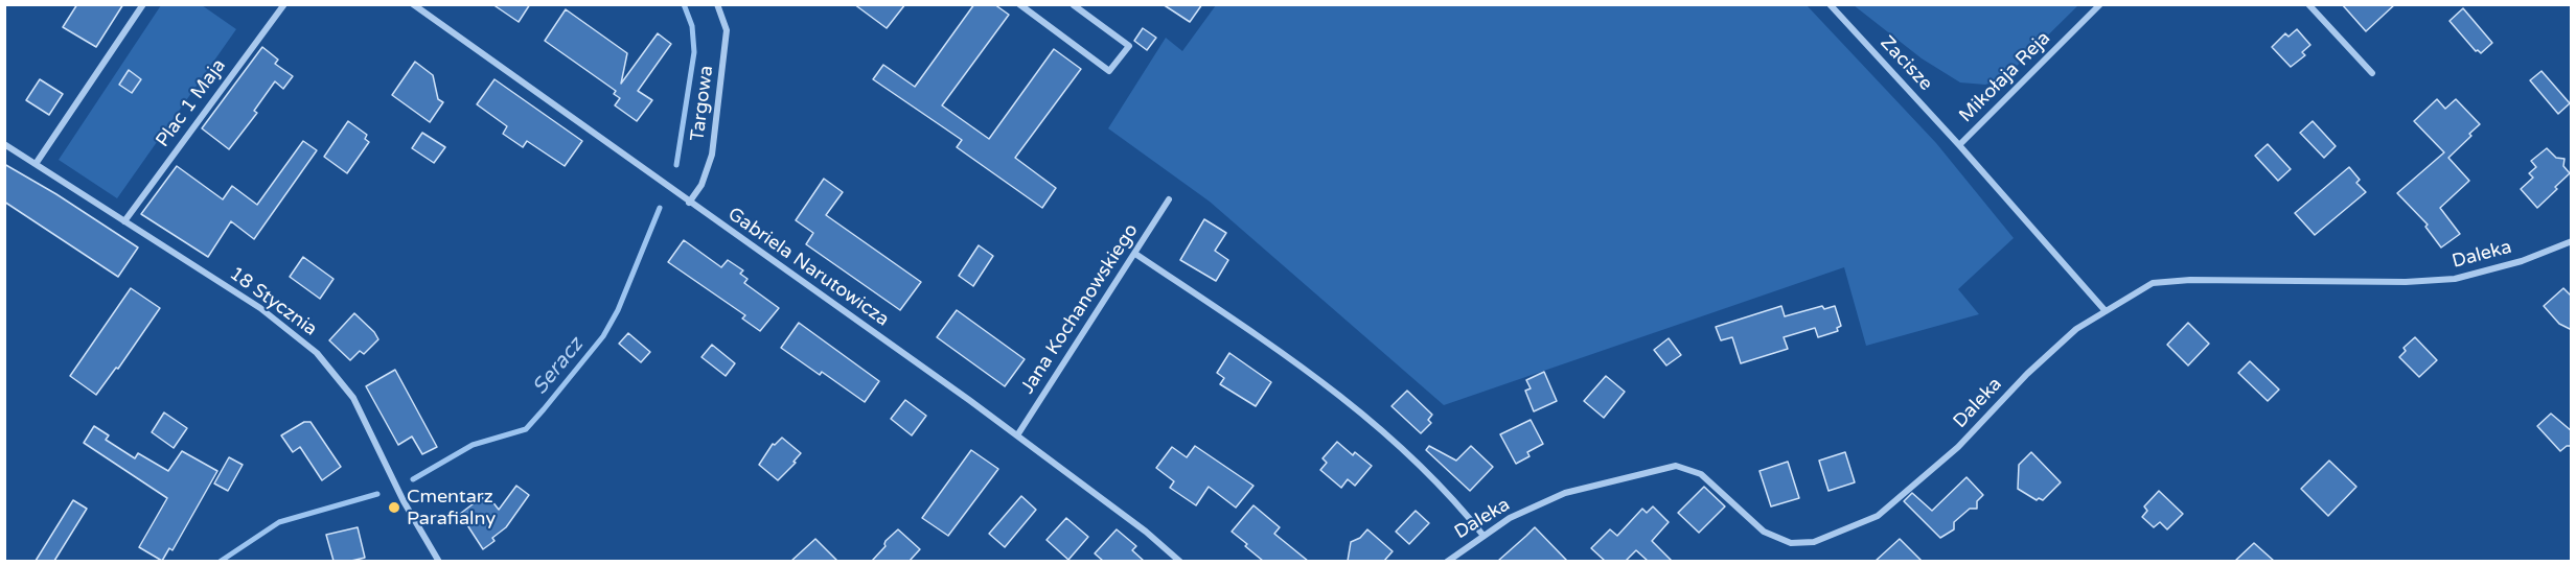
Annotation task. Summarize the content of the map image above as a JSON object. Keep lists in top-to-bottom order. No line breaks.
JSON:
{"streets":{"street":["Zacisze","Mikołaja Reja","Plac 1 Maja","Targowa","Daleka","Gabriela Narutowicza","18 Stycznia","Jana Kochanowskiego"]},"crossings":[["Zacisze","Mikołaja Reja"],["Zacisze","Daleka"],["Plac 1 Maja","18 Stycznia"],["Targowa","Gabriela Narutowicza"],["Gabriela Narutowicza","Jana Kochanowskiego"]],"water":["Seracz"],"places":["Cmentarz Parafialny"]}
